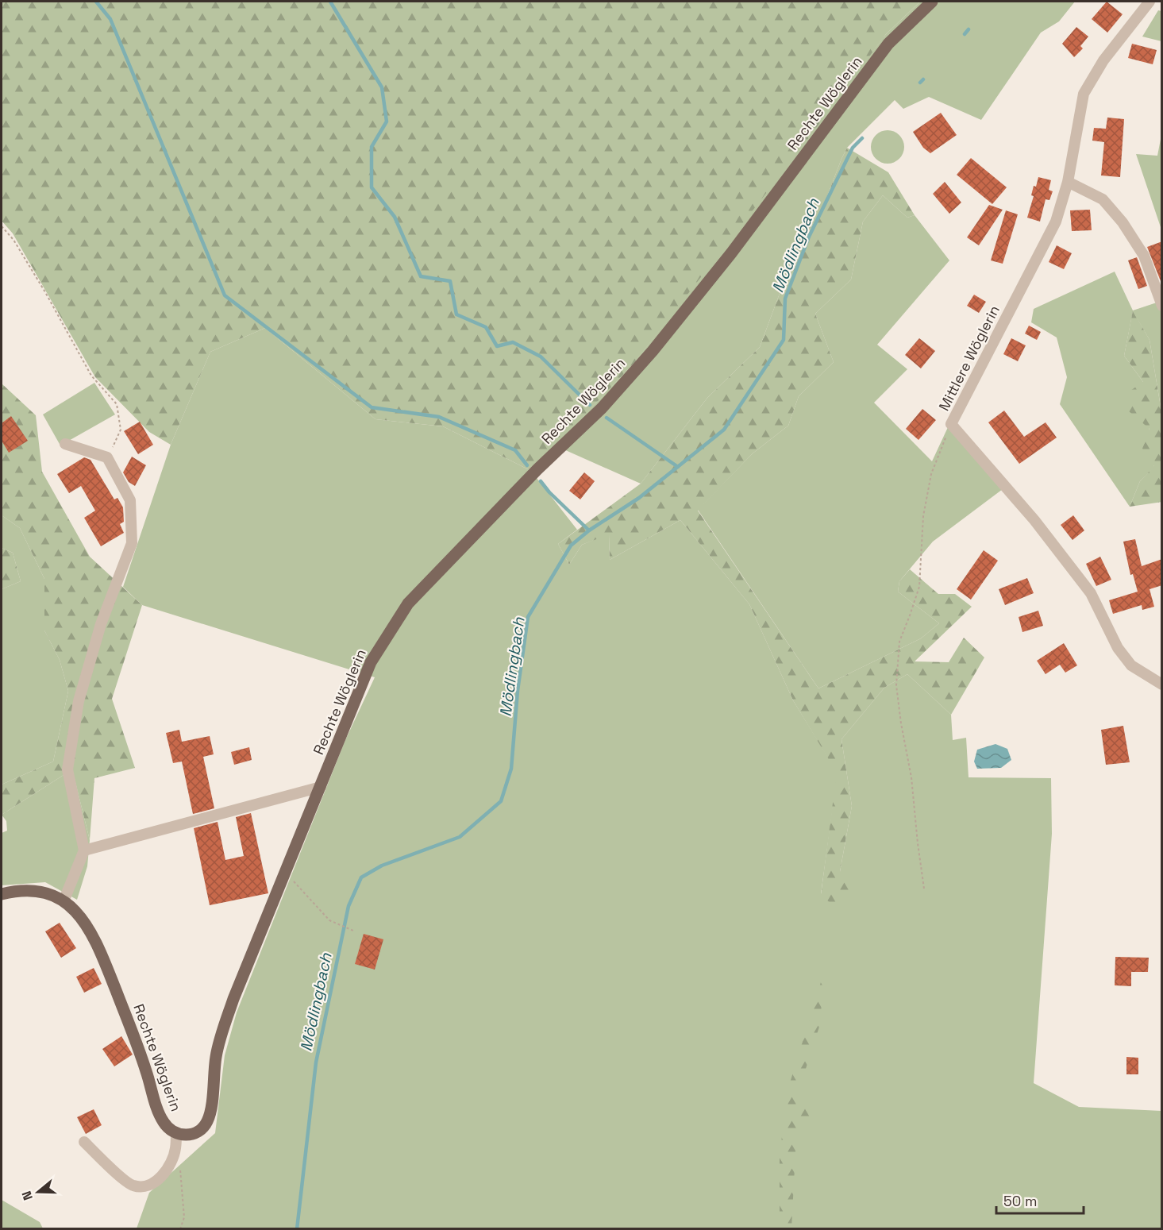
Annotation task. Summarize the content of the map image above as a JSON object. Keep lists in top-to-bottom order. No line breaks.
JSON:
{"streets":{"main road":["Rechte Wöglerin"],"street":["Mittlere Wöglerin"]},"water":["Mödlingbach"],"scale_bar":"50 m","north":"left"}
